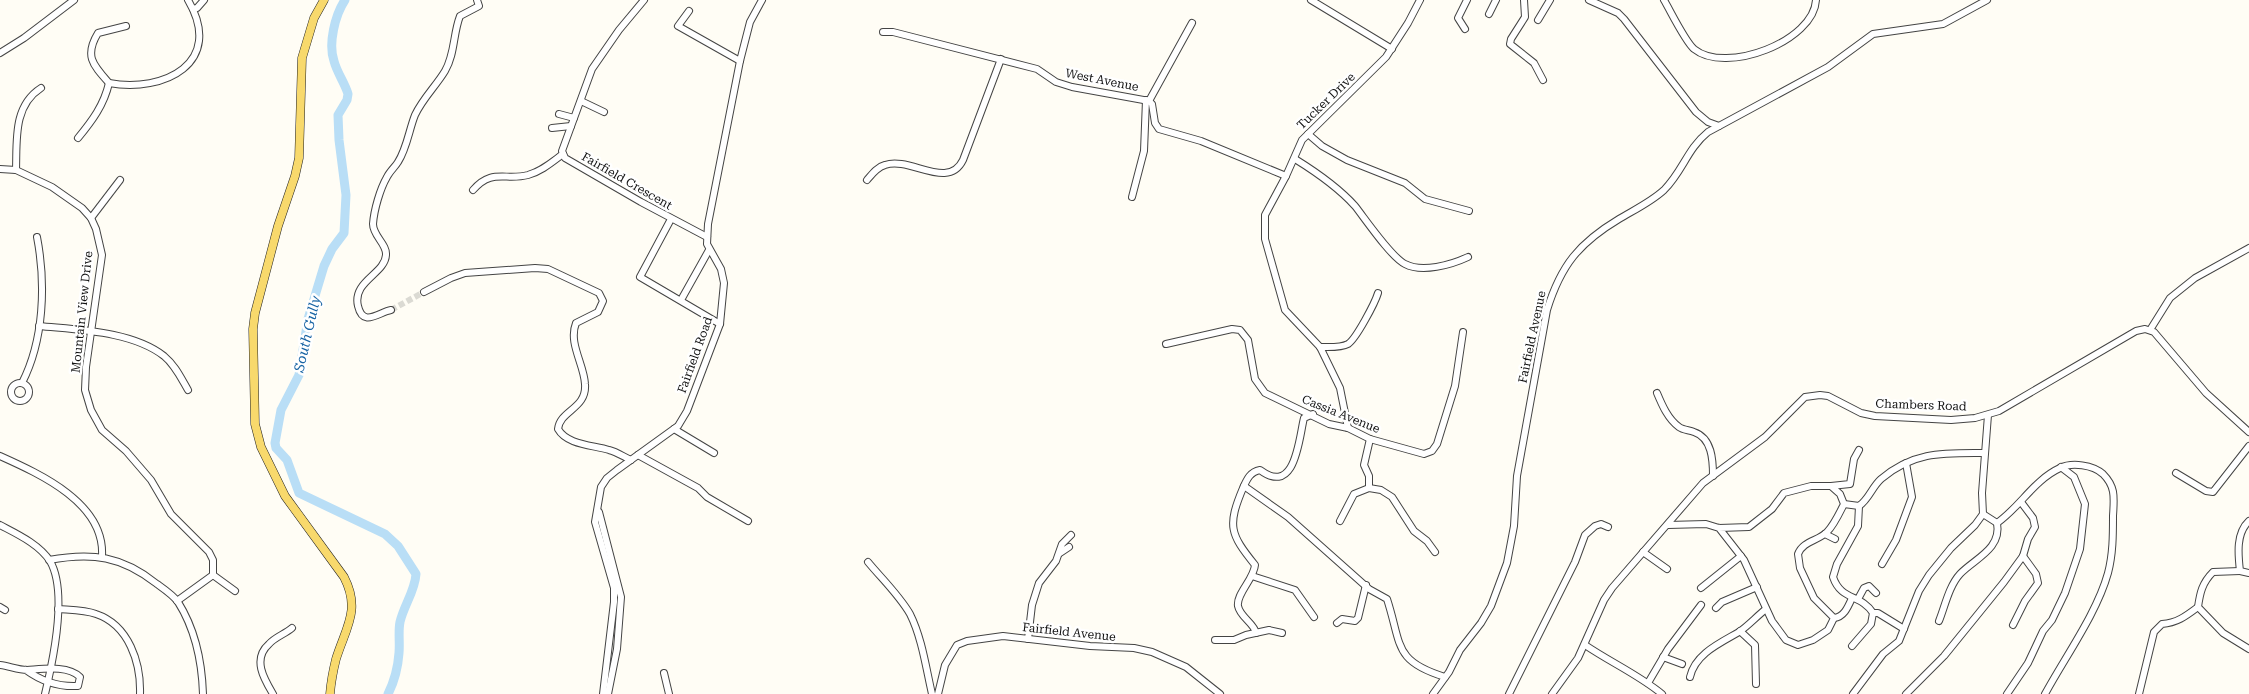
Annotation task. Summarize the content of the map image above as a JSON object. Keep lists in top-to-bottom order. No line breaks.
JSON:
{"streets":{"street":["West Avenue","Tucker Drive","Fairfield Crescent","Mountain View Drive","Fairfield Avenue","Fairfield Road","Chambers Road","Cassia Avenue"]},"crossings":[["West Avenue","Tucker Drive"],["Tucker Drive","Cassia Avenue"],["Fairfield Crescent","Fairfield Road"]],"water":["South Gully"]}
